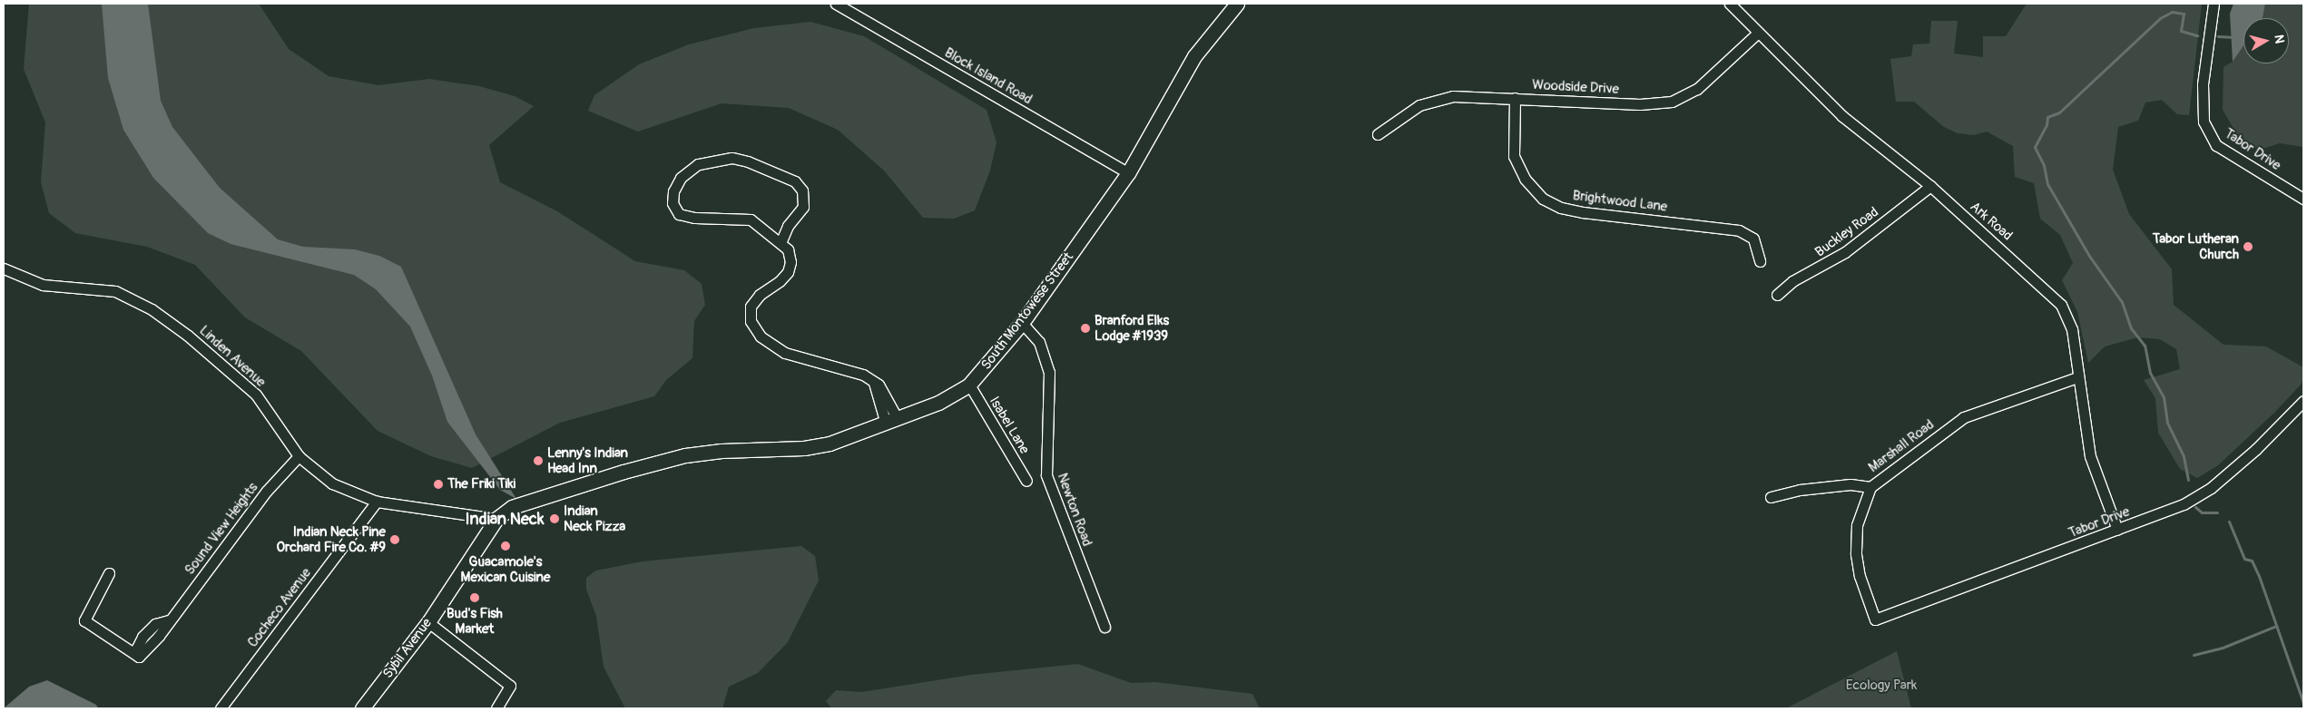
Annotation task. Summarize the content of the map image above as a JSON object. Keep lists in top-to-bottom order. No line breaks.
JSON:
{"streets":{"main road":["South Montowese Street","Sybil Avenue"],"street":["Block Island Road","Woodside Drive","Tabor Drive","Brightwood Lane","Ark Road","Buckley Road","Linden Avenue","Isabel Lane","Marshall Road","Newton Road","Sound View Heights","Cocheco Avenue"]},"crossings":[["Block Island Road","South Montowese Street"],["Woodside Drive","Brightwood Lane"],["Woodside Drive","Ark Road"],["Tabor Drive","Ark Road"],["Tabor Drive","Marshall Road"],["Ark Road","Buckley Road"],["Ark Road","Marshall Road"],["South Montowese Street","Linden Avenue"],["South Montowese Street","Isabel Lane"],["South Montowese Street","Newton Road"],["South Montowese Street","Sybil Avenue"],["Linden Avenue","Sound View Heights"],["Linden Avenue","Cocheco Avenue"],["Linden Avenue","Sybil Avenue"]],"districts":["Indian Neck"],"parks":["Ecology Park"],"places":["Tabor Lutheran Church","Branford Elks Lodge #1939","Lenny's Indian Head Inn","The Friki Tiki","Indian Neck Pizza","Indian Neck Pine Orchard Fire Co. #9","Guacamole's Mexican Cuisine","Bud's Fish Market"],"north":"right"}
